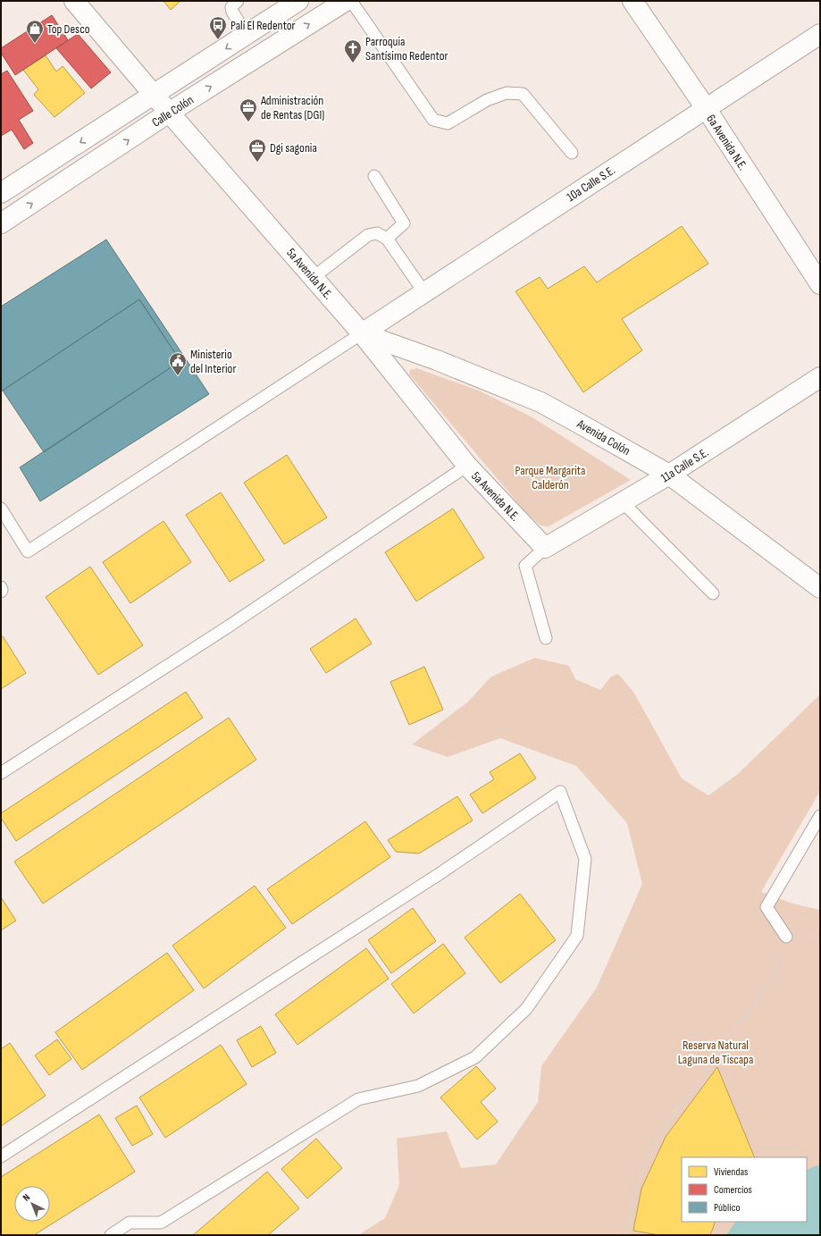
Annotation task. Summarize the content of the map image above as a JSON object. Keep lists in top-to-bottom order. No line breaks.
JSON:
{"streets":{"street":["Calle Colón","6a Avenida N.E.","10a Calle S.E.","5a Avenida N.E.","Avenida Colón","11a Calle S.E."]},"crossings":[["Calle Colón","5a Avenida N.E."],["6a Avenida N.E.","10a Calle S.E."],["10a Calle S.E.","5a Avenida N.E."],["10a Calle S.E.","Avenida Colón"],["5a Avenida N.E.","Avenida Colón"],["5a Avenida N.E.","11a Calle S.E."],["Avenida Colón","11a Calle S.E."]],"parks":["Parque Margarita Calderón","Reserva Natural Laguna de Tiscapa"],"places":{"bus stop":["Palí El Redentor"],"shop":["Top Desco"],"church":["Parroquia Santísimo Redentor"],"office":["Administración de Rentas (DGI)","Dgi sagonia"],"public building":["Ministerio del Interior"]},"legend":["Viviendas","Comercios","Público"],"north":"top left"}
